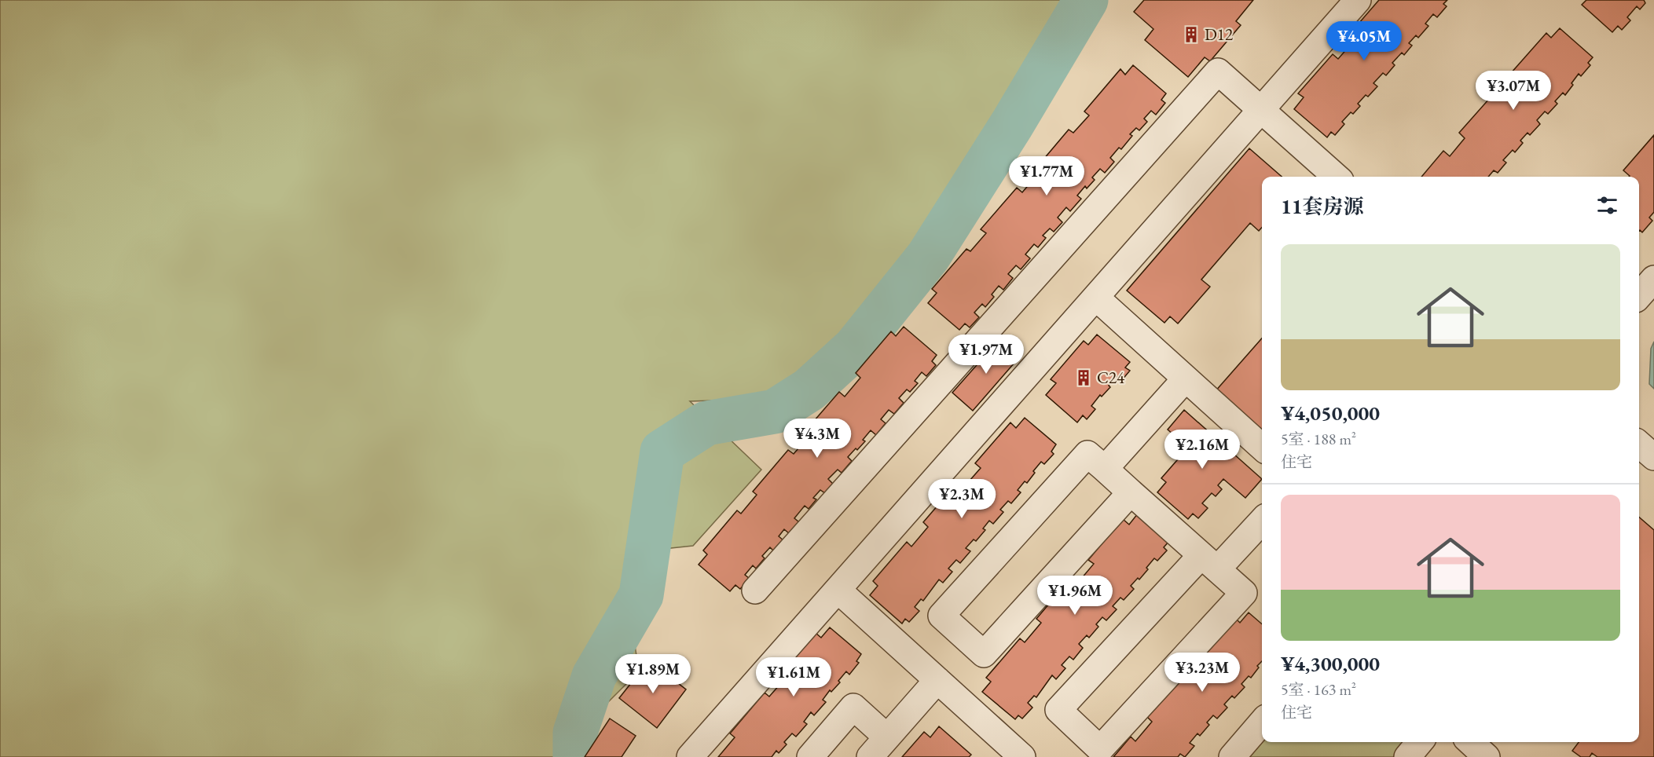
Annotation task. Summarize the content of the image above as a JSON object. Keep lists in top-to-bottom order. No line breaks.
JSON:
{"places":{"building":["D12","C24"]},"page":{"price":["¥4.05M","¥3.07M","¥1.77M","¥1.97M","¥4.3M","¥2.16M","¥2.3M","¥1.96M","¥3.23M","¥1.89M","¥1.61M"],"heading":"11套房源","list":[{"name":"¥4,050,000","note":"5室 · 188 m² · 住宅"},{"name":"¥4,300,000","note":"5室 · 163 m² · 住宅"}]}}
